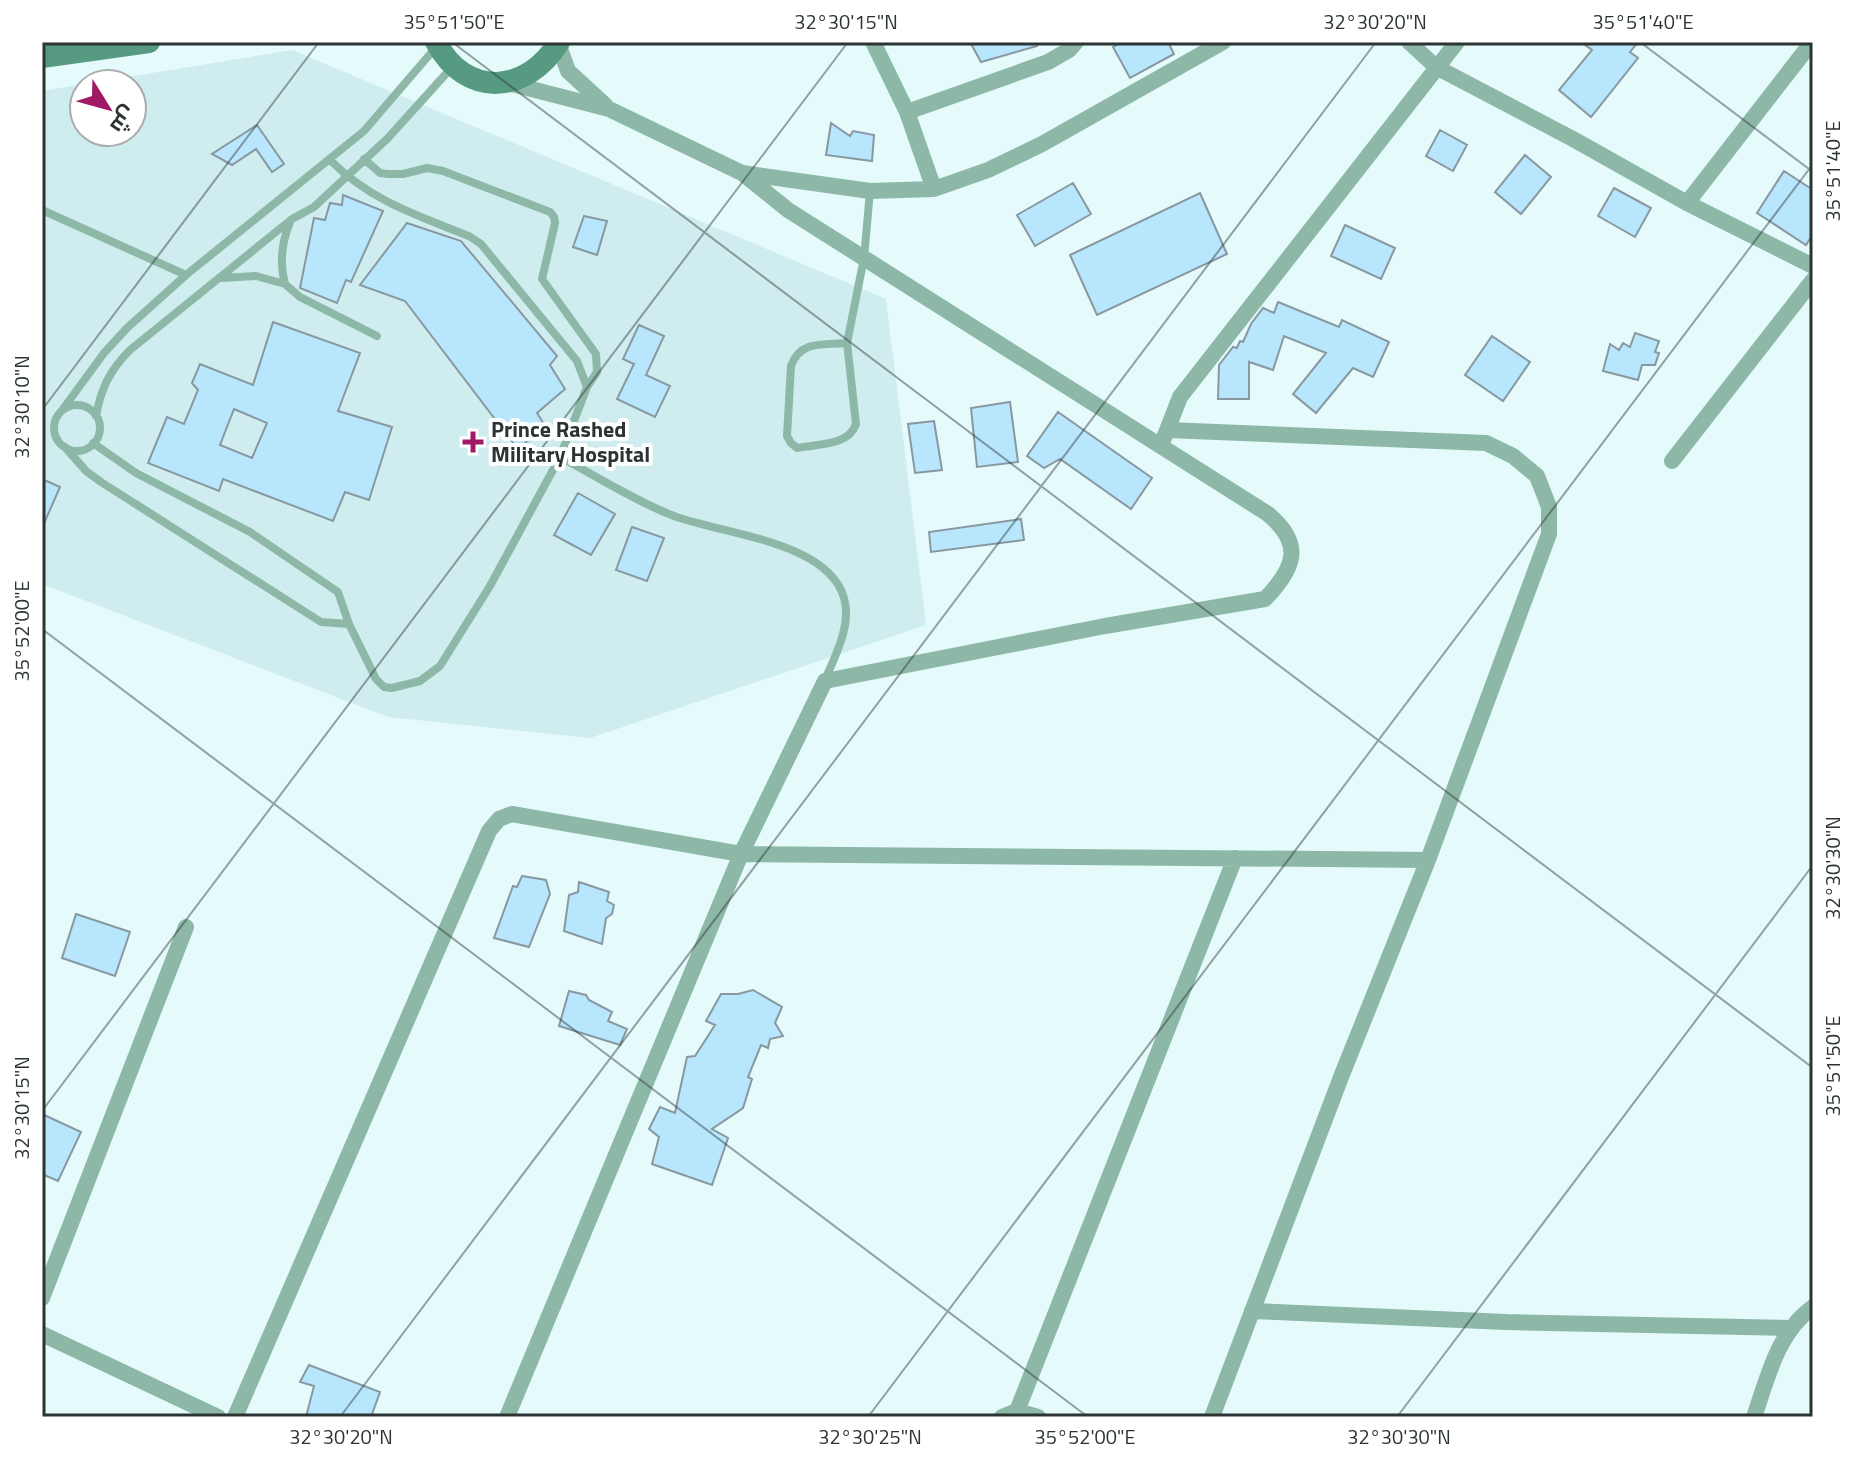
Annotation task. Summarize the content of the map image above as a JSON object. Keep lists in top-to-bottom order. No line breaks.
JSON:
{"places":{"health":["Prince Rashed Military Hospital"]},"north":"bottom right","coordinates":["35°51'50\"E","32°30'15\"N","32°30'20\"N","35°51'40\"E","32°30'10\"N","35°52'00\"E","32°30'30\"N","32°30'25\"N"]}
